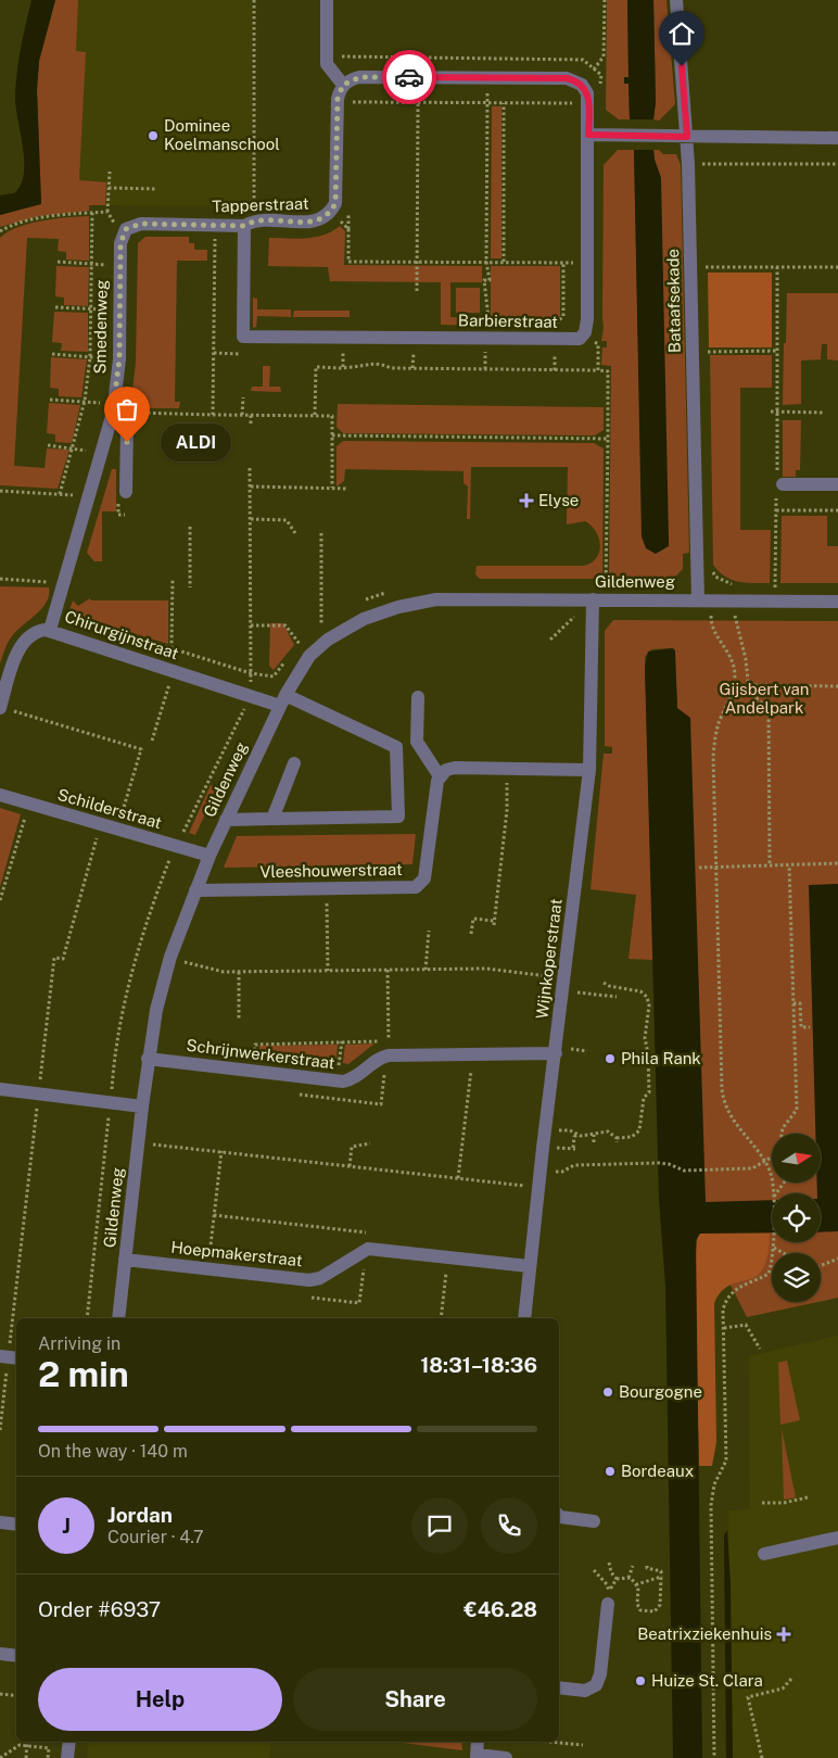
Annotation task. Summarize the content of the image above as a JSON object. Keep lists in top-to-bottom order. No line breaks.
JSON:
{"streets":{"street":["Tapperstraat","Bataafsekade","Barbierstraat","Smedenweg","Gildenweg","Chirurgijnstraat","Schilderstraat","Vleeshouwerstraat","Wijnkoperstraat","Schrijnwerkerstraat","Hoepmakerstraat"]},"crossings":[["Tapperstraat","Barbierstraat"],["Tapperstraat","Smedenweg"],["Bataafsekade","Gildenweg"],["Smedenweg","Chirurgijnstraat"],["Gildenweg","Chirurgijnstraat"],["Gildenweg","Schilderstraat"],["Gildenweg","Vleeshouwerstraat"],["Gildenweg","Wijnkoperstraat"],["Gildenweg","Schrijnwerkerstraat"],["Gildenweg","Hoepmakerstraat"],["Wijnkoperstraat","Schrijnwerkerstraat"],["Wijnkoperstraat","Hoepmakerstraat"]],"parks":["Gijsbert van Andelpark"],"places":{"other":["Dominee Koelmanschool","ALDI","Phila Rank","Bourgogne","Bordeaux","Huize St. Clara"],"health":["Elyse","Beatrixziekenhuis"]},"north":"right","page":{"bubble":"ALDI","heading":["2 min","Arriving in","18:31–18:36"],"panel":["Jordan","Courier · 4.7","Order #6937","€46.28"],"bar":"On the way · 140 m","round":"J","buttons":["Help","Share"]}}
